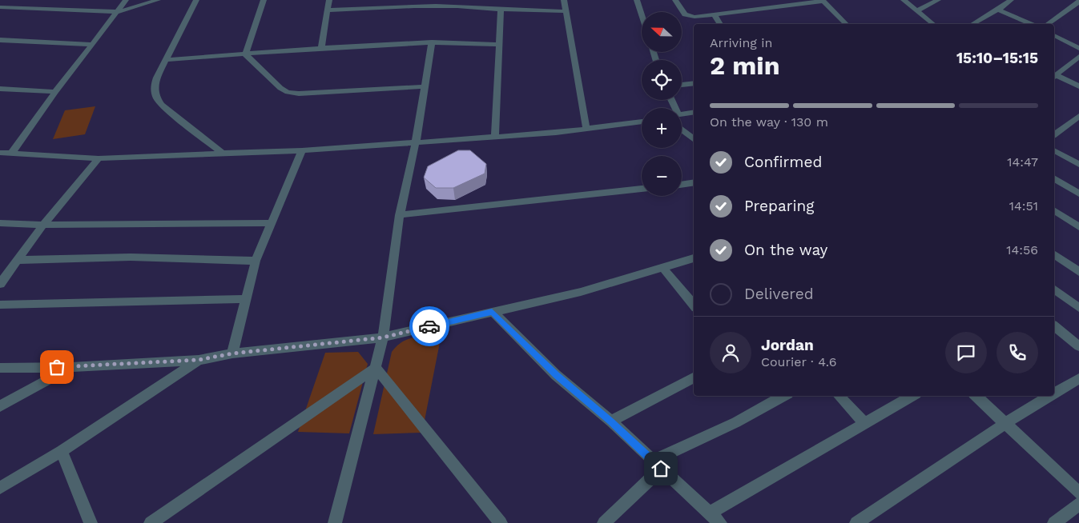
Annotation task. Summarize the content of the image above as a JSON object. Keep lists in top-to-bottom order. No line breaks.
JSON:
{"north":"left","page":{"map_buttons":["+","−"],"heading":["2 min","Arriving in","15:10–15:15"],"panel":["Jordan","Courier · 4.6"],"bar":"On the way · 130 m","list":[["Confirmed","14:47"],["Preparing","14:51"],["On the way","14:56"],"Delivered"]}}
